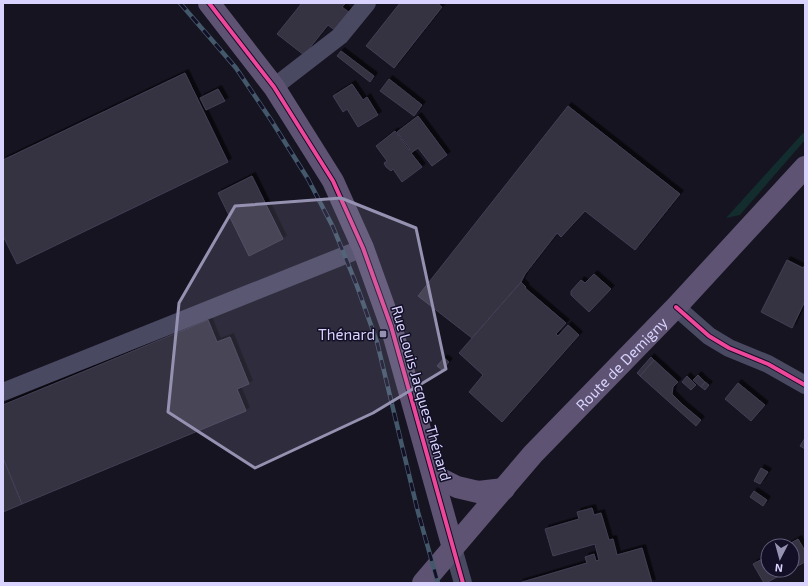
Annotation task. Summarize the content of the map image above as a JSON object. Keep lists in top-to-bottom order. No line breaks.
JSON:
{"streets":{"main road":["Route de Demigny","Rue Louis Jacques Thénard"]},"crossings":[["Route de Demigny","Rue Louis Jacques Thénard"]],"places":{"transit":["Thénard"]},"north":"bottom"}
